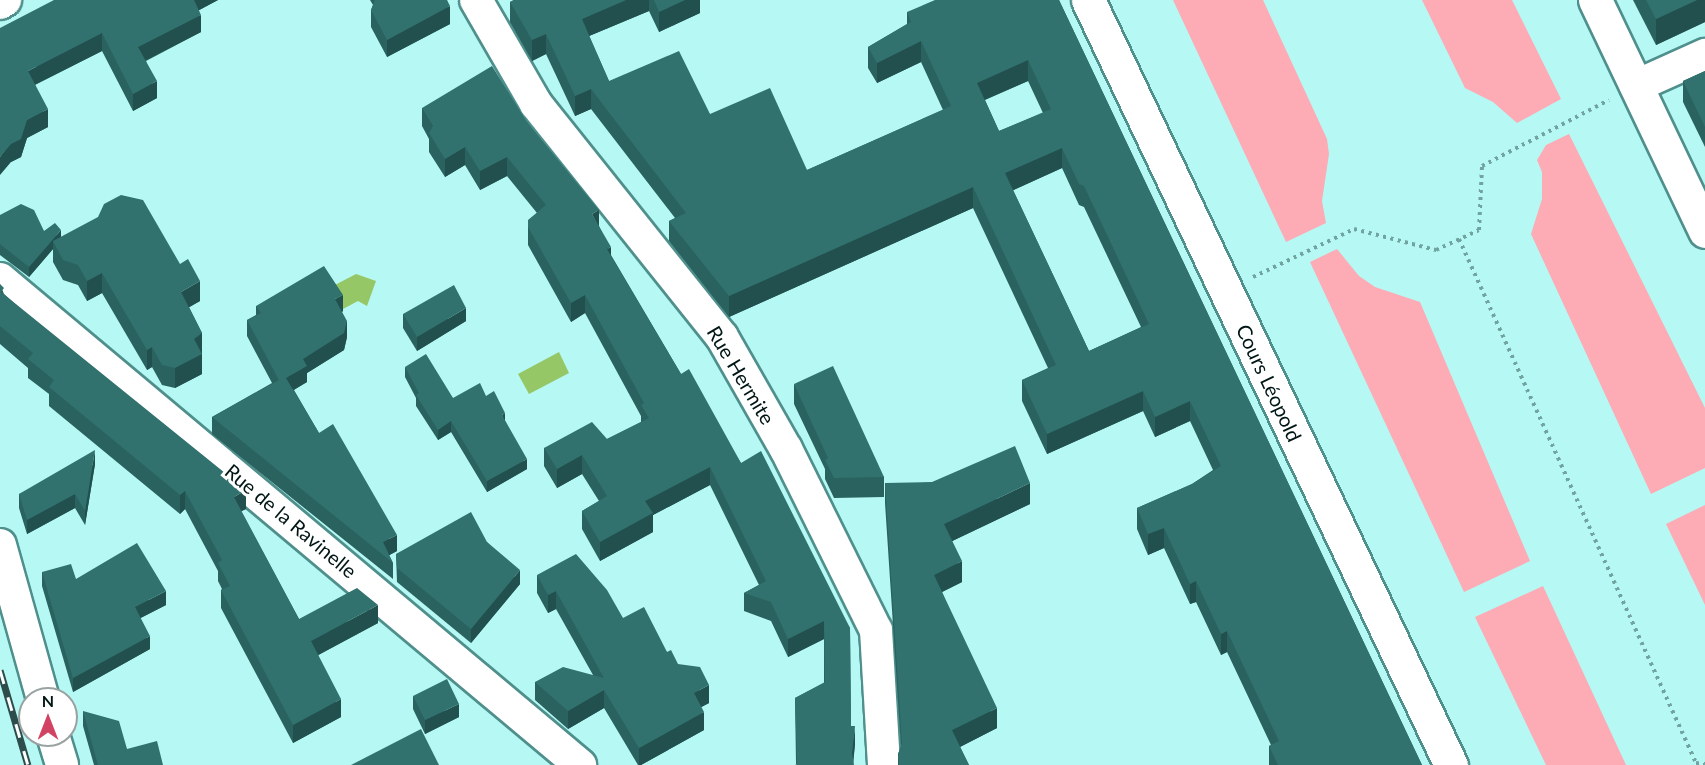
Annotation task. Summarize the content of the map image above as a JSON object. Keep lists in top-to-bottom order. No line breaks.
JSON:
{"streets":{"street":["Rue Hermite","Cours Léopold","Rue de la Ravinelle"]},"north":"top"}
